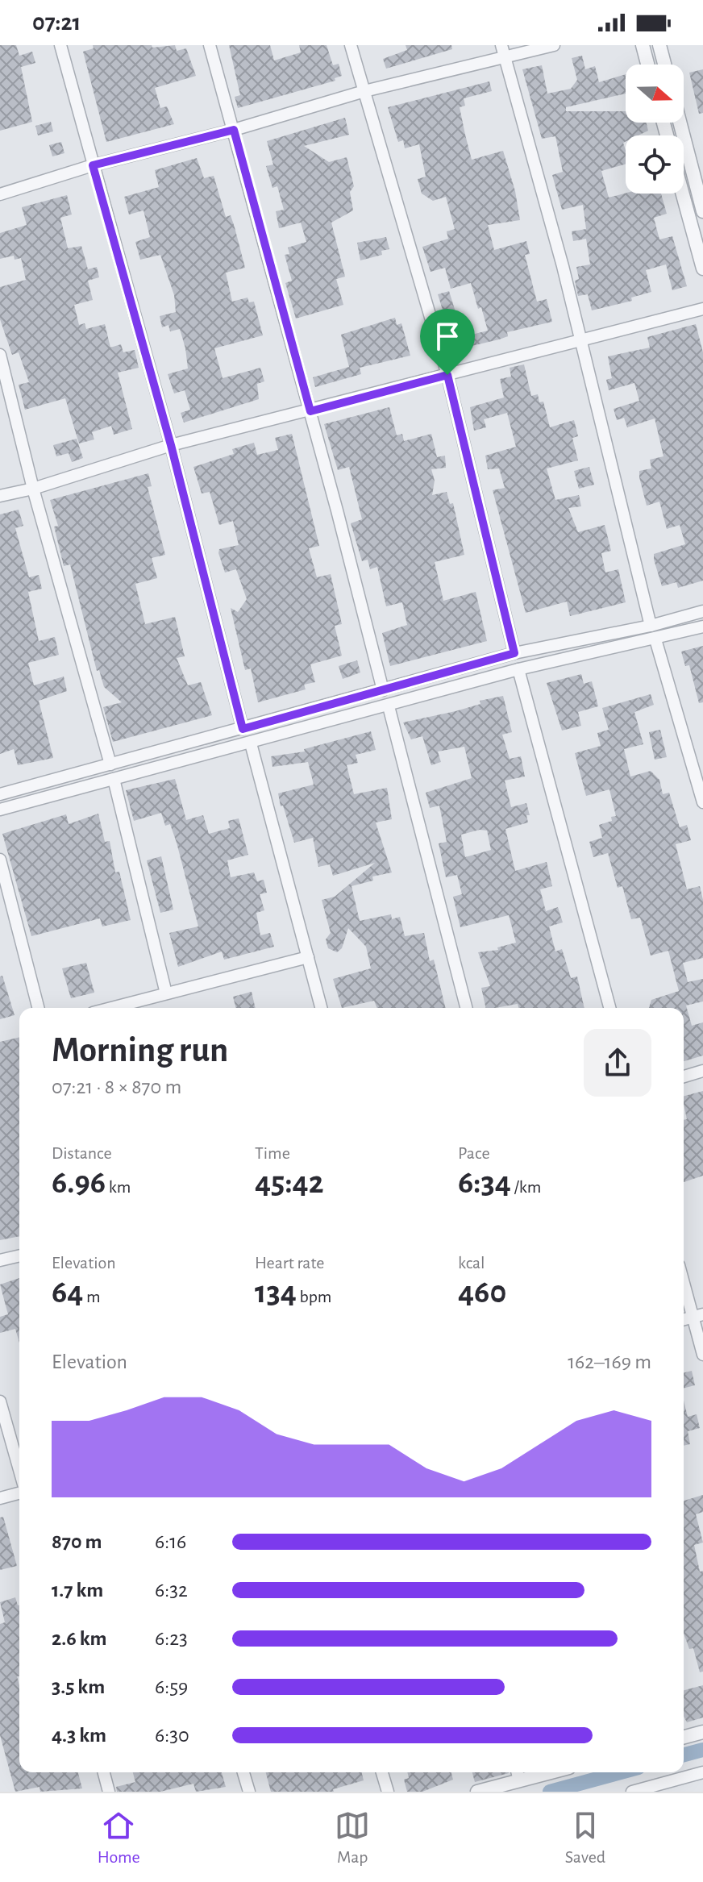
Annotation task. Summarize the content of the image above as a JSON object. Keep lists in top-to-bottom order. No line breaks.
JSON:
{"north":"right","page":{"status":"07:21","heading":["Morning run","07:21 · 8 × 870 m"],"stats":[["Distance","6.96 km"],["Time","45:42"],["Pace","6:34 /km"],["Elevation","64 m"],["Heart rate","134 bpm"],["kcal","460"]],"chart":["Elevation","162–169 m"],"list":[{"name":"870 m","note":"6:16"},{"name":"1.7 km","note":"6:32"},{"name":"2.6 km","note":"6:23"},{"name":"3.5 km","note":"6:59"},{"name":"4.3 km","note":"6:30"}],"tabs":["Home","Map","Saved"]}}
